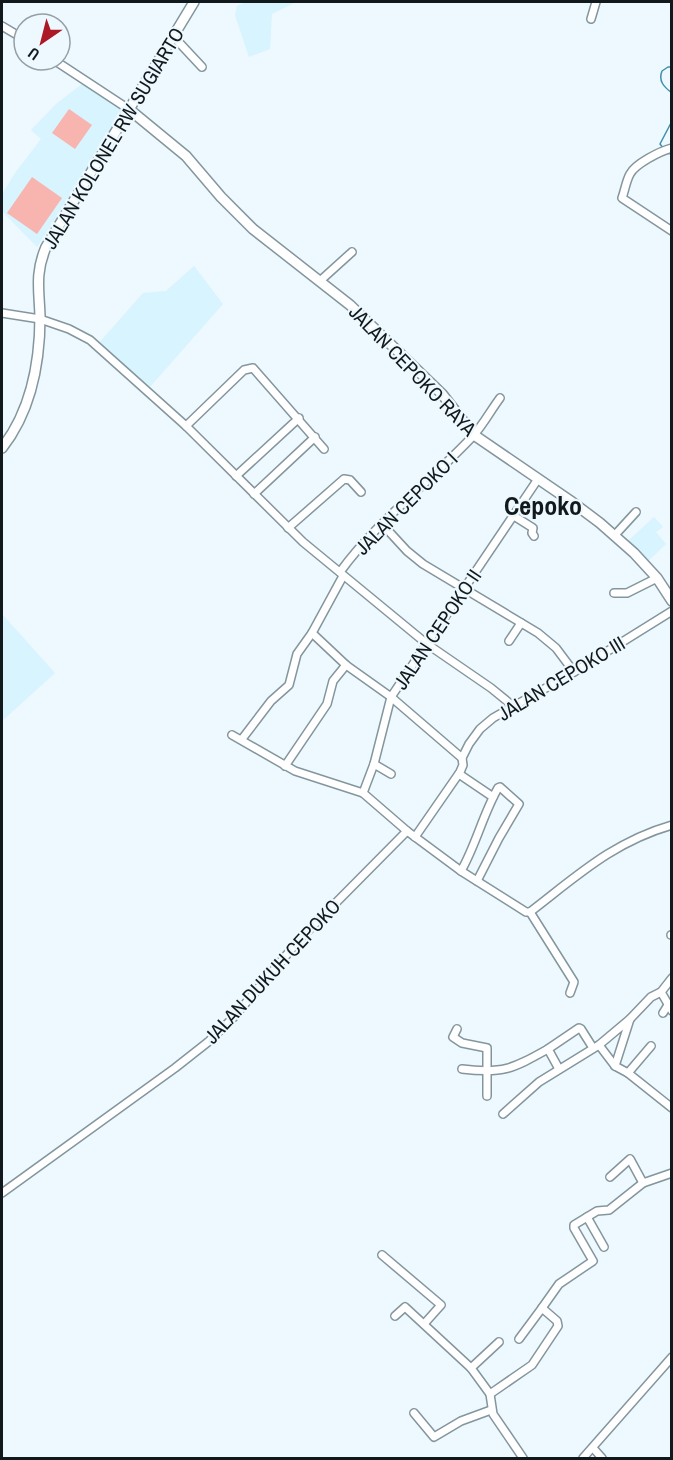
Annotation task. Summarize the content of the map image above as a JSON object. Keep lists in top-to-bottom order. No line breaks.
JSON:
{"streets":{"main road":["JALAN KOLONEL RW SUGIARTO","JALAN CEPOKO RAYA"],"street":["JALAN CEPOKO I","JALAN CEPOKO II","JALAN CEPOKO III","JALAN DUKUH CEPOKO"]},"crossings":[["JALAN KOLONEL RW SUGIARTO","JALAN CEPOKO RAYA"],["JALAN CEPOKO RAYA","JALAN CEPOKO I"],["JALAN CEPOKO RAYA","JALAN CEPOKO II"]],"districts":["Cepoko"],"north":"bottom left"}
